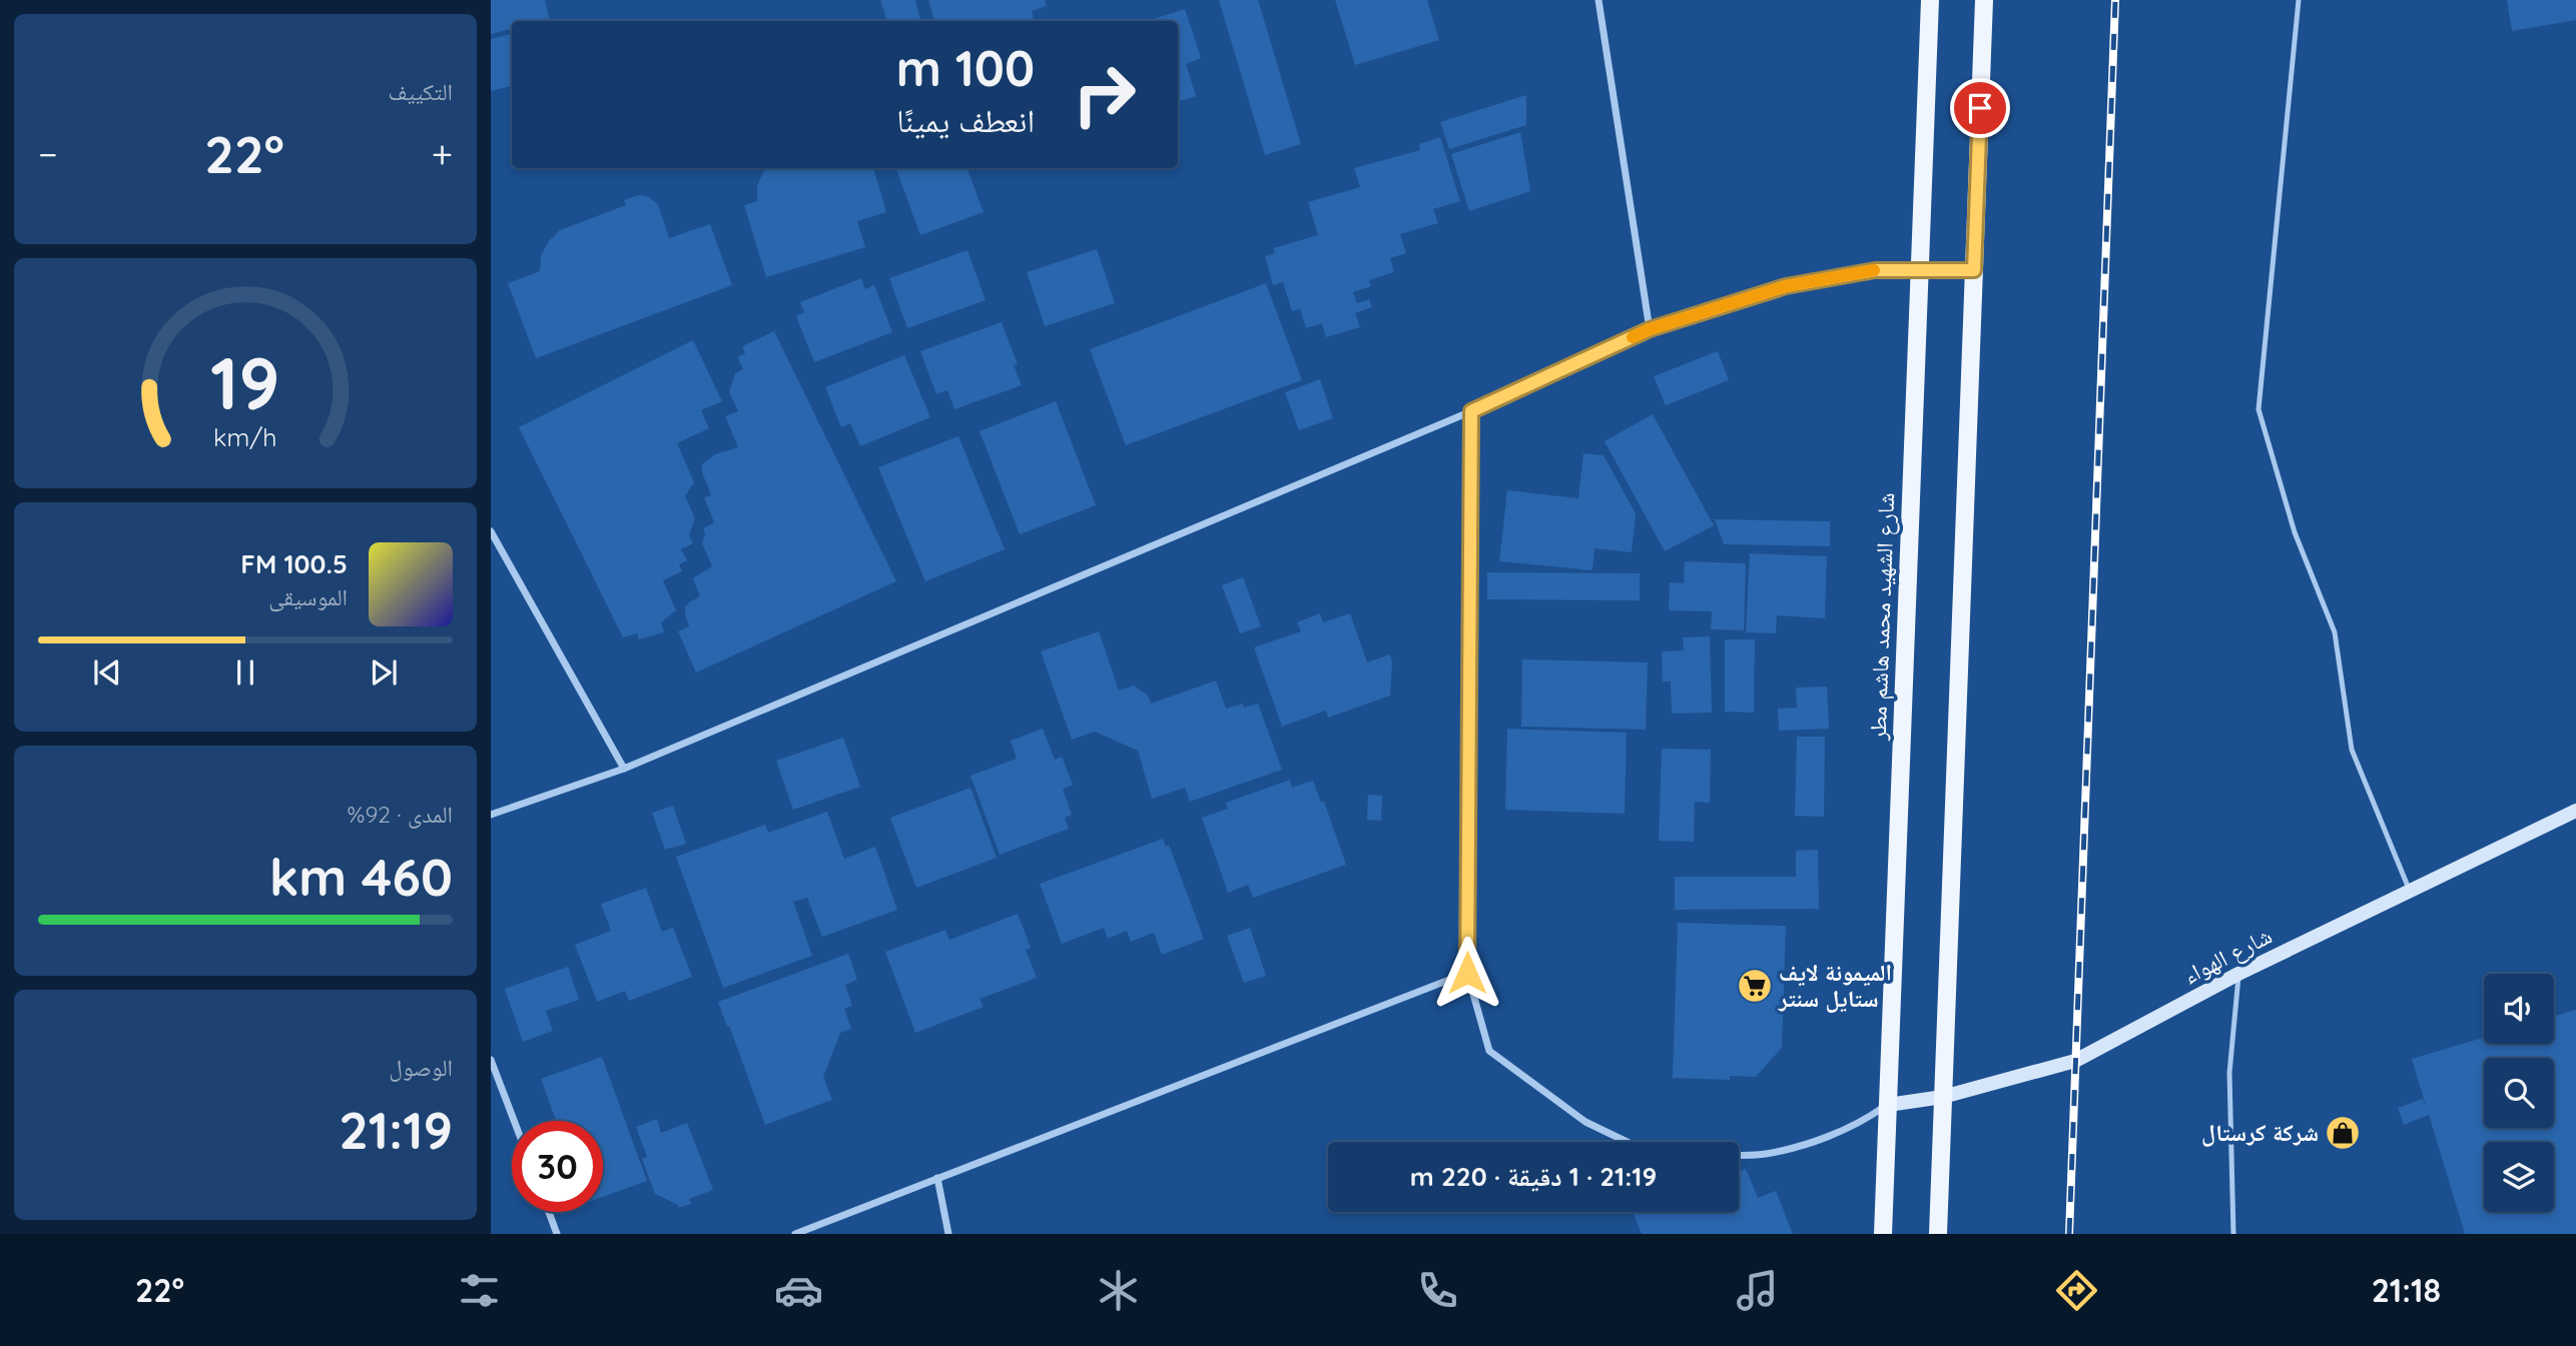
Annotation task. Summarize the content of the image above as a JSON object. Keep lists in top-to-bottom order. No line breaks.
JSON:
{"streets":{"main road":["شارع الشهيد محمد هاشم مطر"],"street":["شارع الهواء"]},"crossings":[["شارع الشهيد محمد هاشم مطر","شارع الهواء"]],"places":{"supermarket":["الميمونة لايف ستايل سنتر"],"shop":["شركة كرستال"]},"page":{"tile":["التكييف",["المدى · 92%","460 km"],["الوصول","21:19"]],"turn":["100 m","انعطف يمينًا"],"heat":["−","22°","+"],"song":["100.5 FM","الموسيقى"],"limit":"30","trip":"21:19 · 1 دقيقة · 220 m","tabs":["21:18","22°"],"gauge":["19","km/h"]}}
